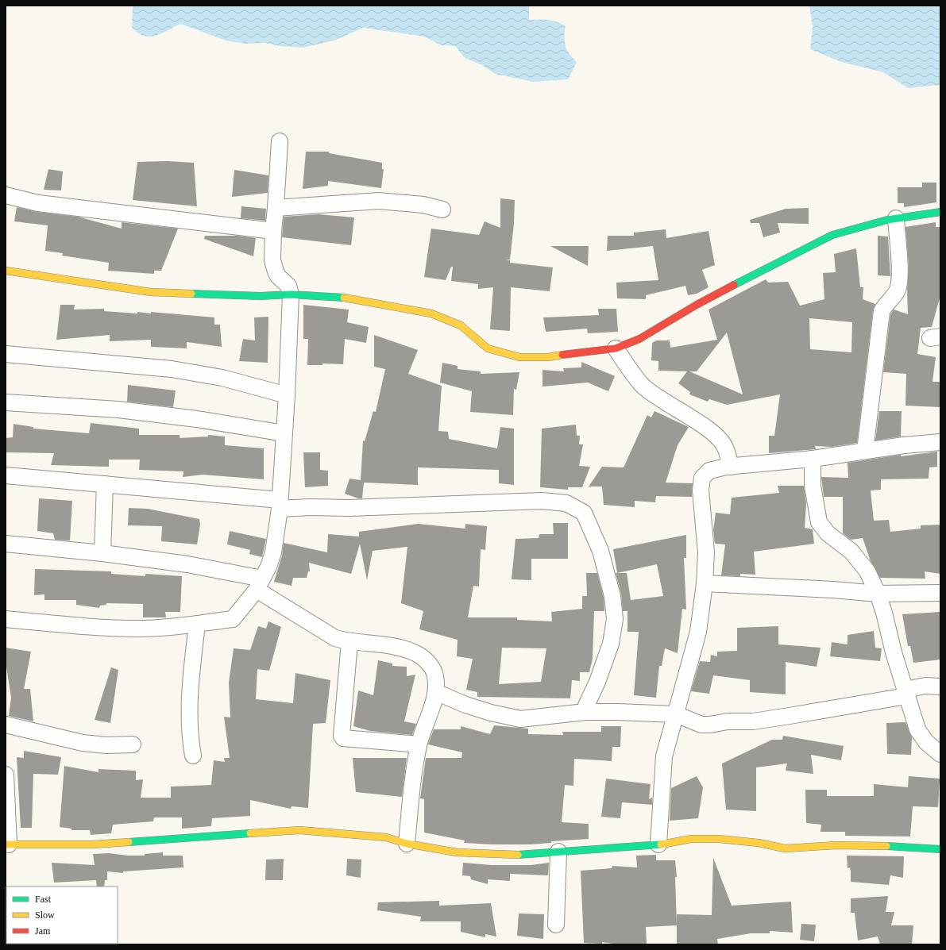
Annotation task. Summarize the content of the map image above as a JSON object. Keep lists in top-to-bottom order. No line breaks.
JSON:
{"legend":["Fast","Slow","Jam"]}
